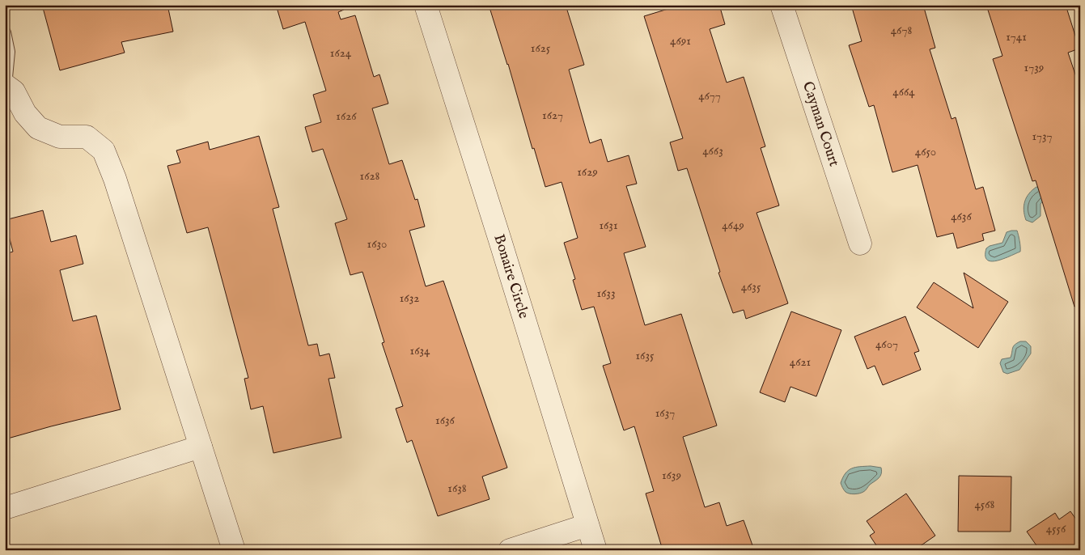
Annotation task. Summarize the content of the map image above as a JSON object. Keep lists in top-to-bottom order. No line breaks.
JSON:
{"streets":{"street":["Cayman Court","Bonaire Circle"]},"house_numbers":["4678","1741","4691","1625","1624","1739","4664","4677","1627","1626","1737","4663","4650","1629","1628","4636","1631","4649","1630","4635","1633","1632","4607","1634","1635","4621","1637","1636","1639","1638","4568","4556"]}
